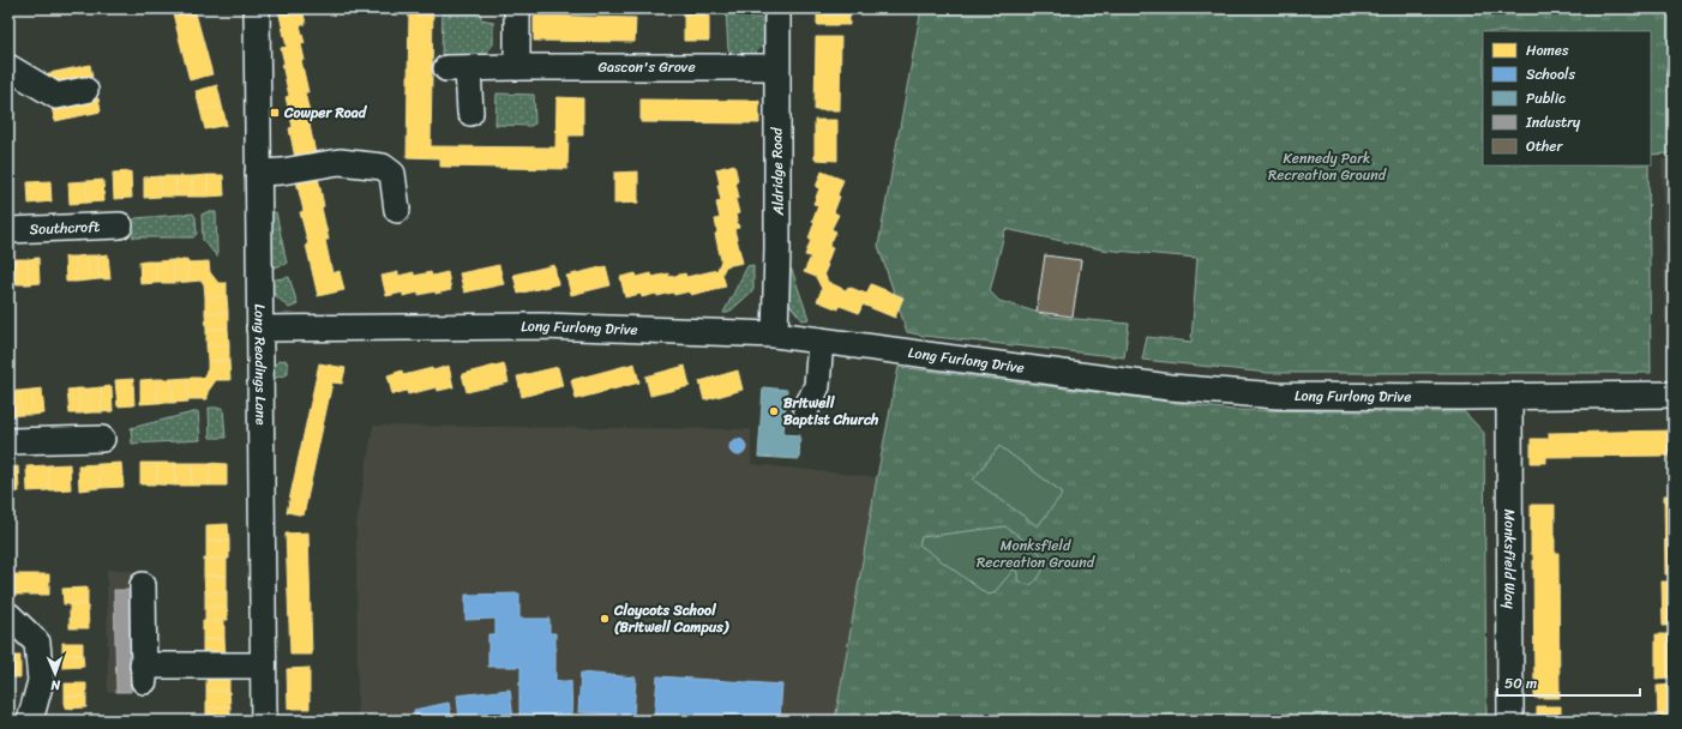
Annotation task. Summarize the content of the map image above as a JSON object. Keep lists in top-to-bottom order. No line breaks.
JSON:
{"streets":{"street":["Gascon's Grove","Aldridge Road","Southcroft","Long Furlong Drive","Long Readings Lane","Monksfield Way"]},"crossings":[["Gascon's Grove","Aldridge Road"],["Aldridge Road","Long Furlong Drive"],["Long Furlong Drive","Long Readings Lane"],["Long Furlong Drive","Monksfield Way"]],"parks":["Kennedy Park Recreation Ground","Monksfield Recreation Ground"],"places":{"transit":["Cowper Road"],"other":["Britwell Baptist Church","Claycots School (Britwell Campus)"]},"legend":["Homes","Schools","Public","Industry","Other"],"scale_bar":"50 m","north":"bottom"}
